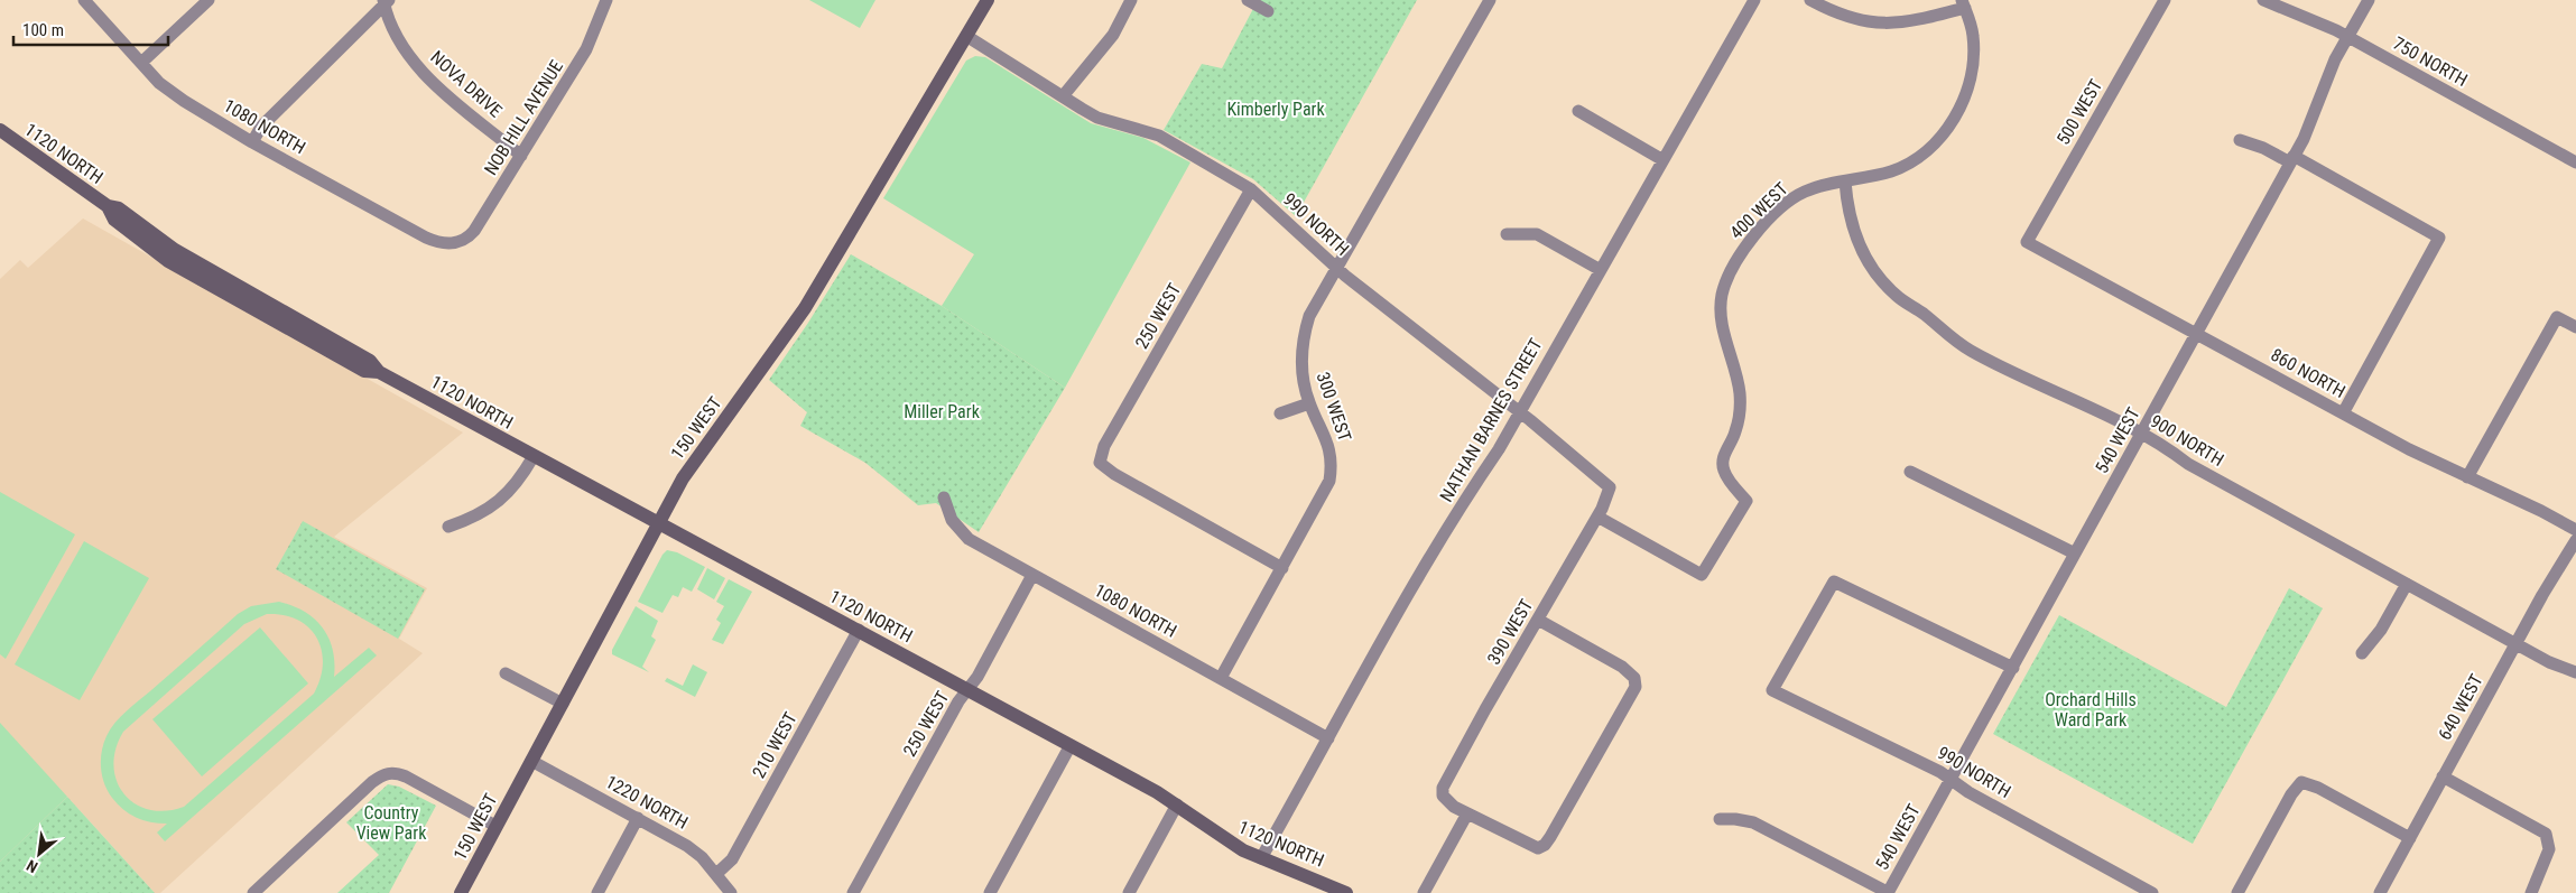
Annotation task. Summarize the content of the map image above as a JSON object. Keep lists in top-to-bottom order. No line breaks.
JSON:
{"streets":{"street":["750 NORTH","NOVA DRIVE","500 WEST","NOB HILL AVENUE","1080 NORTH","1120 NORTH","400 WEST","990 NORTH","250 WEST","860 NORTH","300 WEST","NATHAN BARNES STREET","150 WEST","540 WEST","900 NORTH","390 WEST","640 WEST","210 WEST","1220 NORTH"]},"crossings":[["750 NORTH","540 WEST"],["NOVA DRIVE","NOB HILL AVENUE"],["500 WEST","860 NORTH"],["NOB HILL AVENUE","1080 NORTH"],["1080 NORTH","250 WEST"],["1080 NORTH","300 WEST"],["1080 NORTH","NATHAN BARNES STREET"],["1120 NORTH","250 WEST"],["1120 NORTH","NATHAN BARNES STREET"],["1120 NORTH","150 WEST"],["1120 NORTH","210 WEST"],["400 WEST","900 NORTH"],["400 WEST","390 WEST"],["990 NORTH","250 WEST"],["990 NORTH","300 WEST"],["990 NORTH","NATHAN BARNES STREET"],["990 NORTH","150 WEST"],["990 NORTH","540 WEST"],["990 NORTH","390 WEST"],["250 WEST","300 WEST"],["860 NORTH","540 WEST"],["150 WEST","1220 NORTH"],["540 WEST","900 NORTH"],["900 NORTH","640 WEST"],["210 WEST","1220 NORTH"]],"parks":["Kimberly Park","Miller Park","Orchard Hills Ward Park","Country View Park"],"scale_bar":"100 m","north":"bottom left"}
